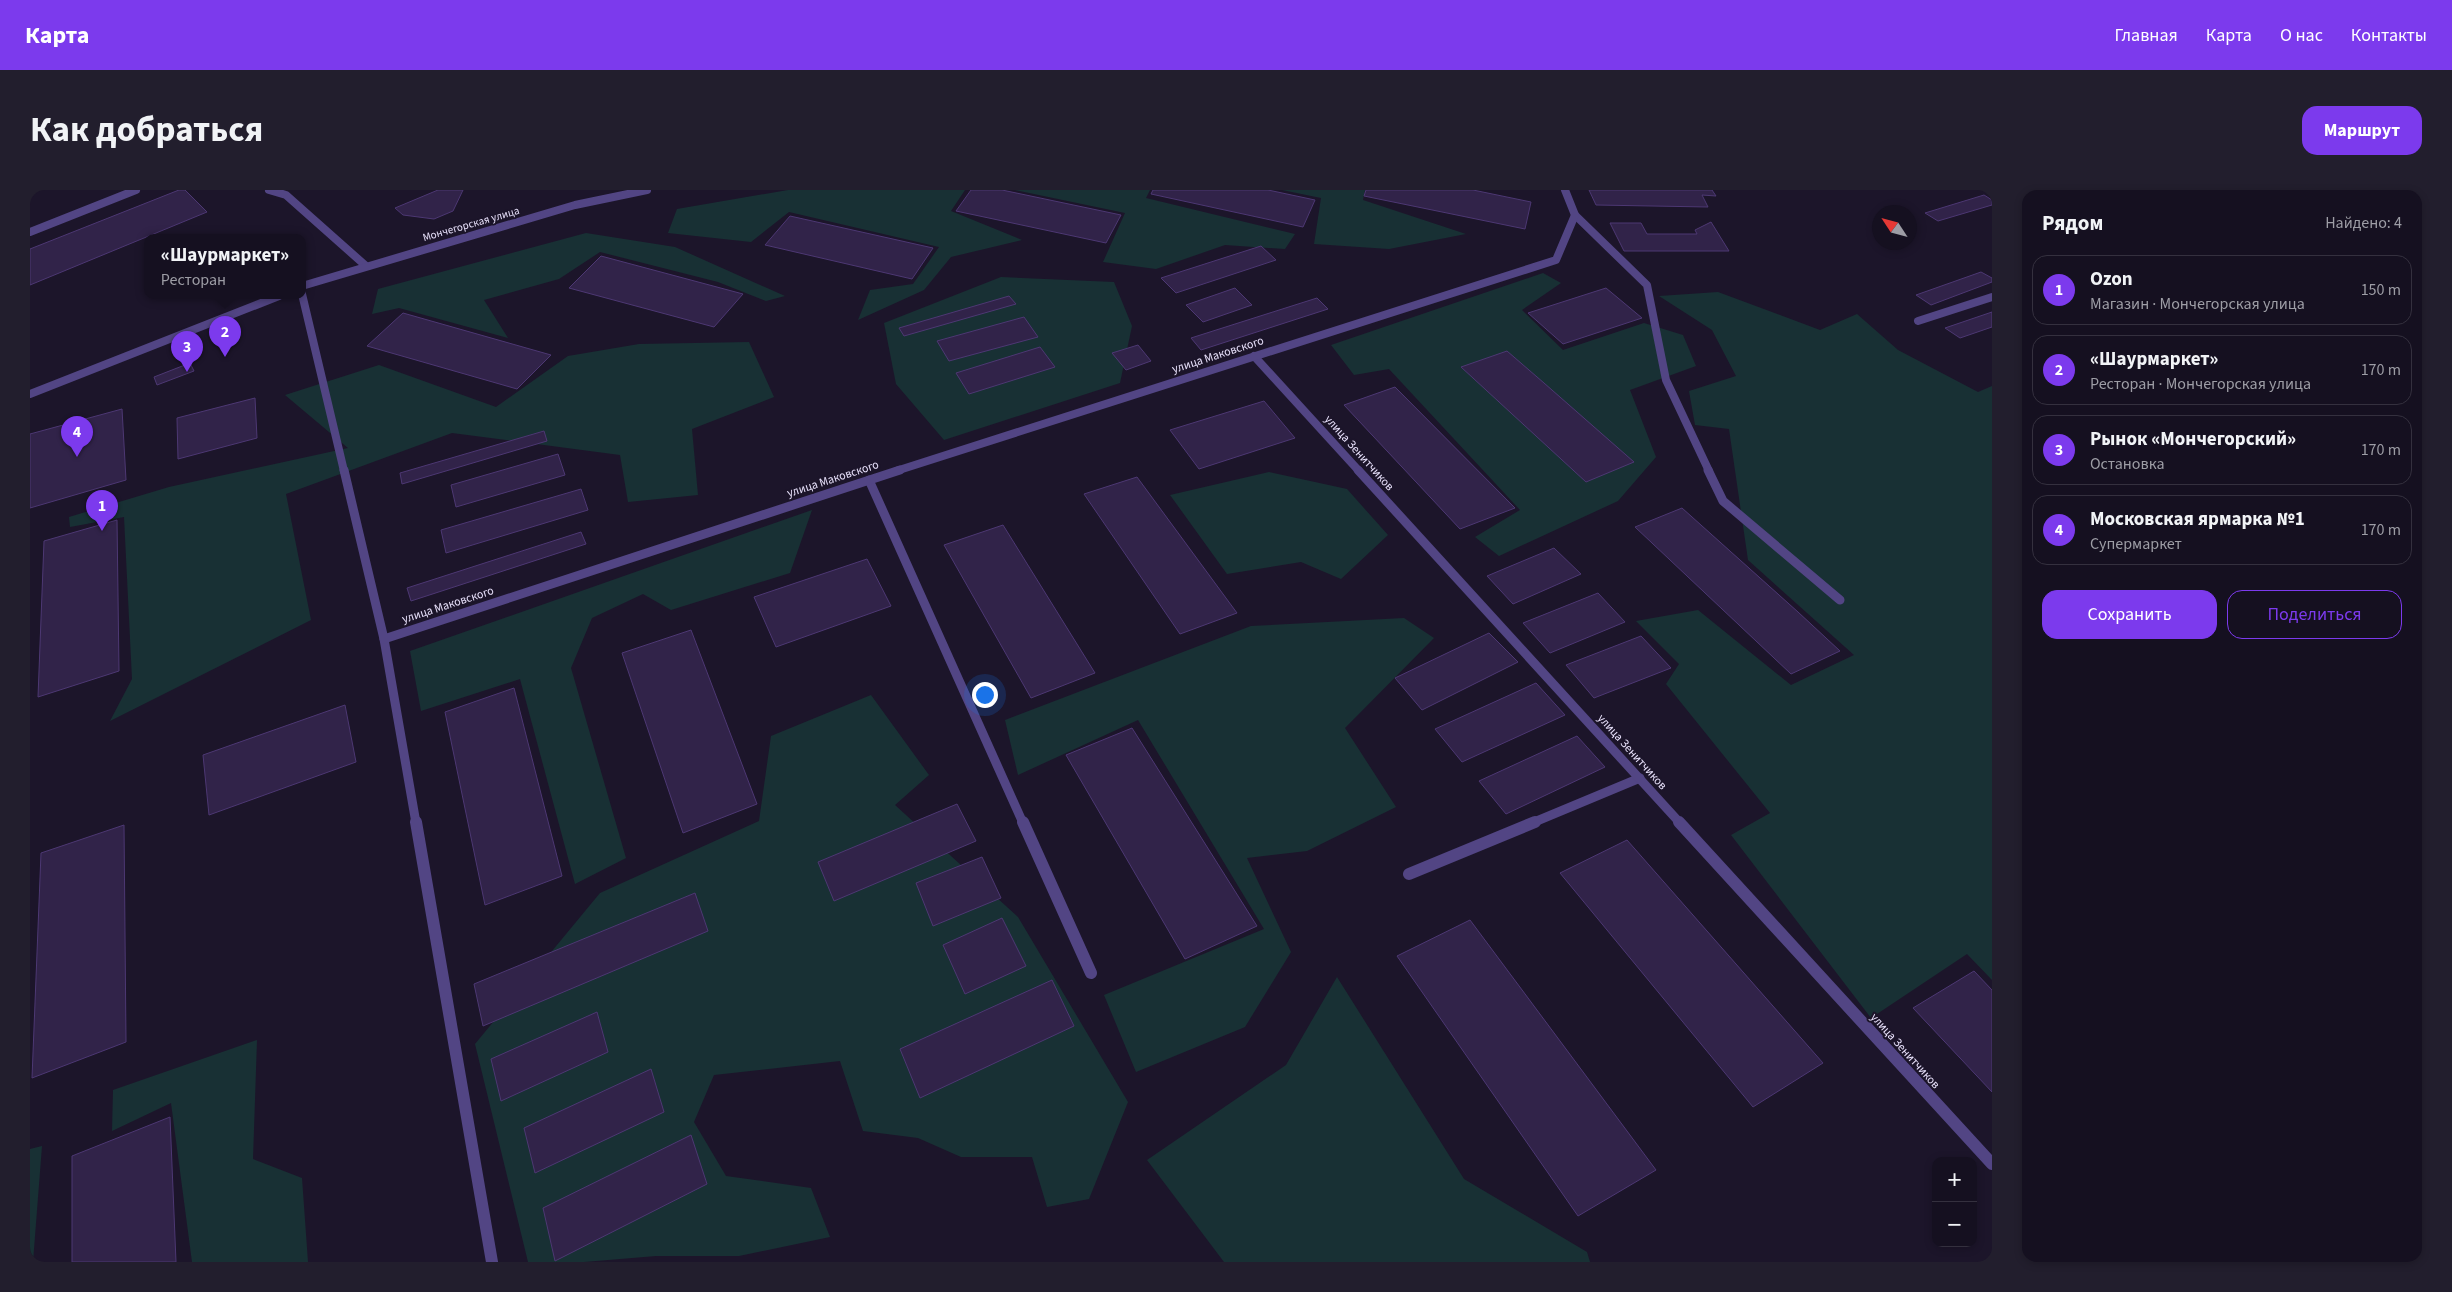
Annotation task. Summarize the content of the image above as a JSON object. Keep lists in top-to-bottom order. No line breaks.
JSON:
{"streets":{"street":["Мончегорская улица","улица Маковского","улица Зенитчиков"]},"crossings":[["улица Маковского","улица Зенитчиков"]],"north":"top left","page":{"header":"Карта","nav":["Главная","Карта","О нас","Контакты"],"title":"Как добраться","buttons":["Маршрут",["Сохранить","Поделиться"]],"heading":["Рядом","Найдено: 4"],"popup":["«Шаурмаркет»","Ресторан"],"list":[{"mark":"1","name":"Ozon","note":"Магазин · Мончегорская улица","value":"150 m"},{"mark":"2","name":"«Шаурмаркет»","note":"Ресторан · Мончегорская улица","value":"170 m"},{"mark":"3","name":"Рынок «Мончегорский»","note":"Остановка","value":"170 m"},{"mark":"4","name":"Московская ярмарка №1","note":"Супермаркет","value":"170 m"}],"pins":["2","3","4","1"],"map_buttons":["+","−"]}}
